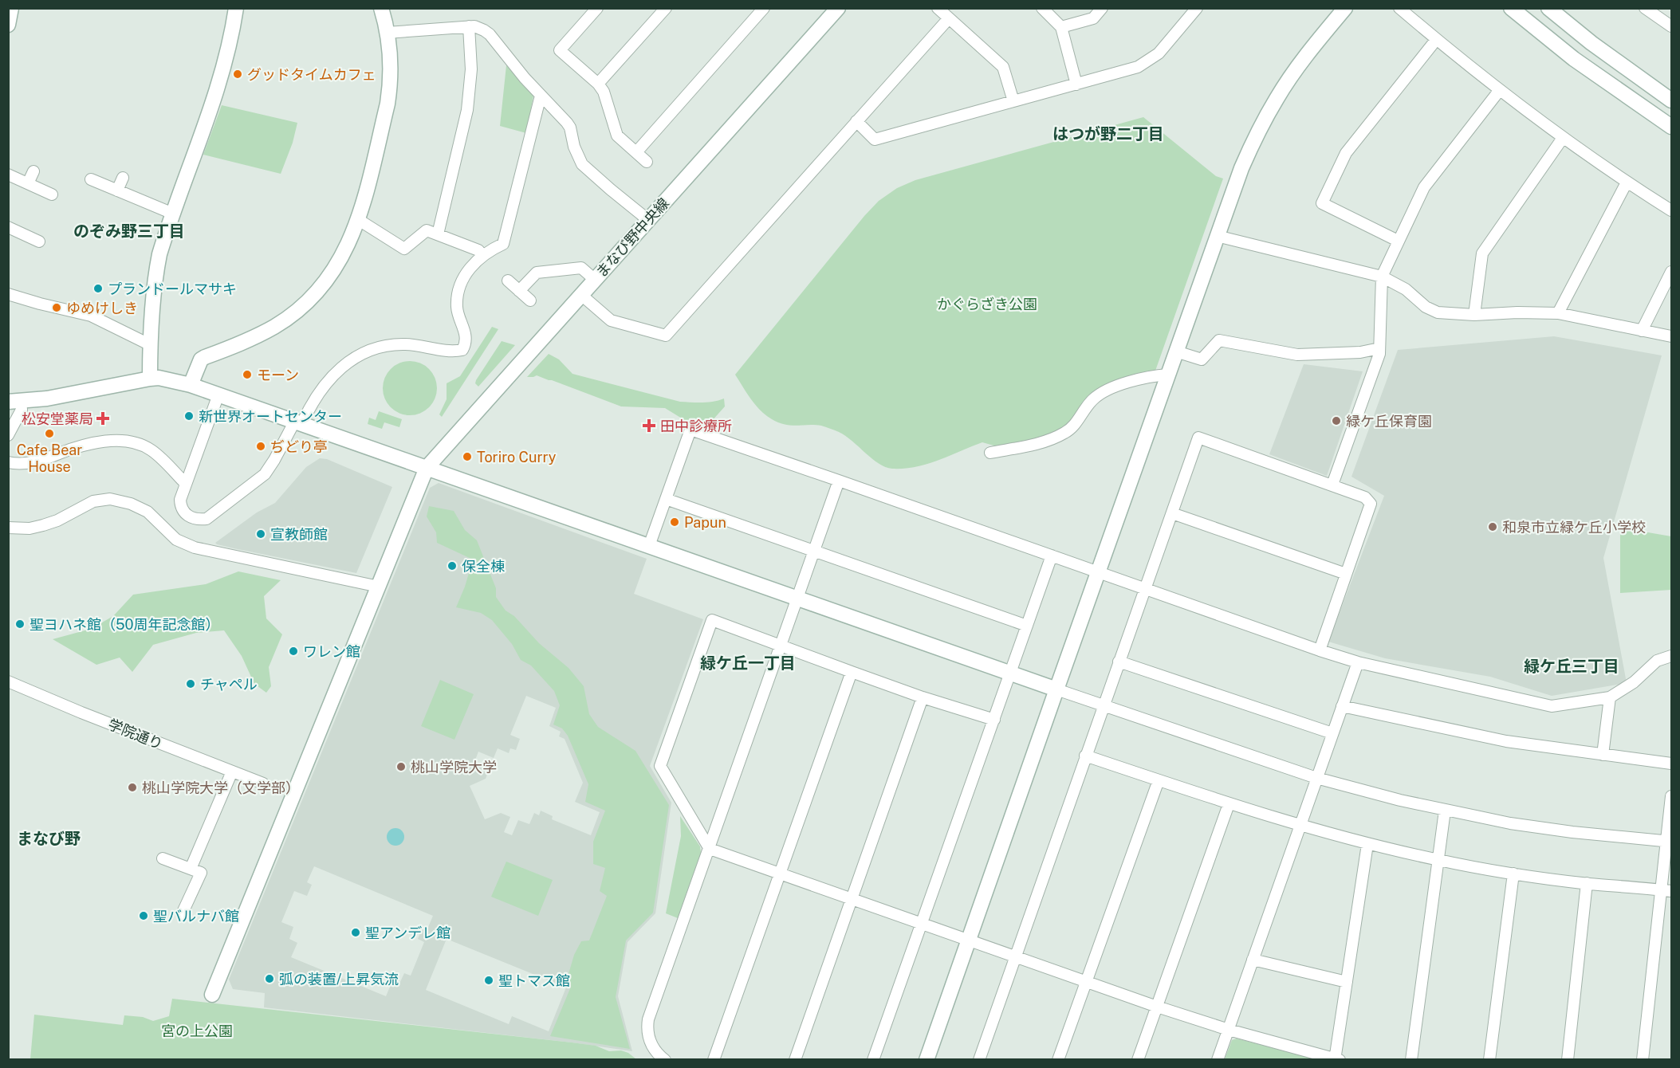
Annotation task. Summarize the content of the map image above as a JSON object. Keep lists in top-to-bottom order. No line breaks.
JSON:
{"streets":{"street":["まなび野中央線","学院通り"]},"districts":["はつが野二丁目","のぞみ野三丁目","緑ケ丘一丁目","緑ケ丘三丁目","まなび野"],"parks":["かぐらざき公園","宮の上公園"],"places":{"other":["グッドタイムカフェ","プランドールマサキ","ゆめけしき","モーン","新世界オートセンター","緑ケ丘保育園","Cafe Bear House","ぢどり亭","Toriro Curry","Papun","和泉市立緑ケ丘小学校","宣教師館","保全棟","聖ヨハネ館（50周年記念館）","ワレン館","チャペル","桃山学院大学","桃山学院大学（文学部）","聖バルナバ館","聖アンデレ館","弧の装置/上昇気流","聖トマス館"],"health":["松安堂薬局","田中診療所"]}}
